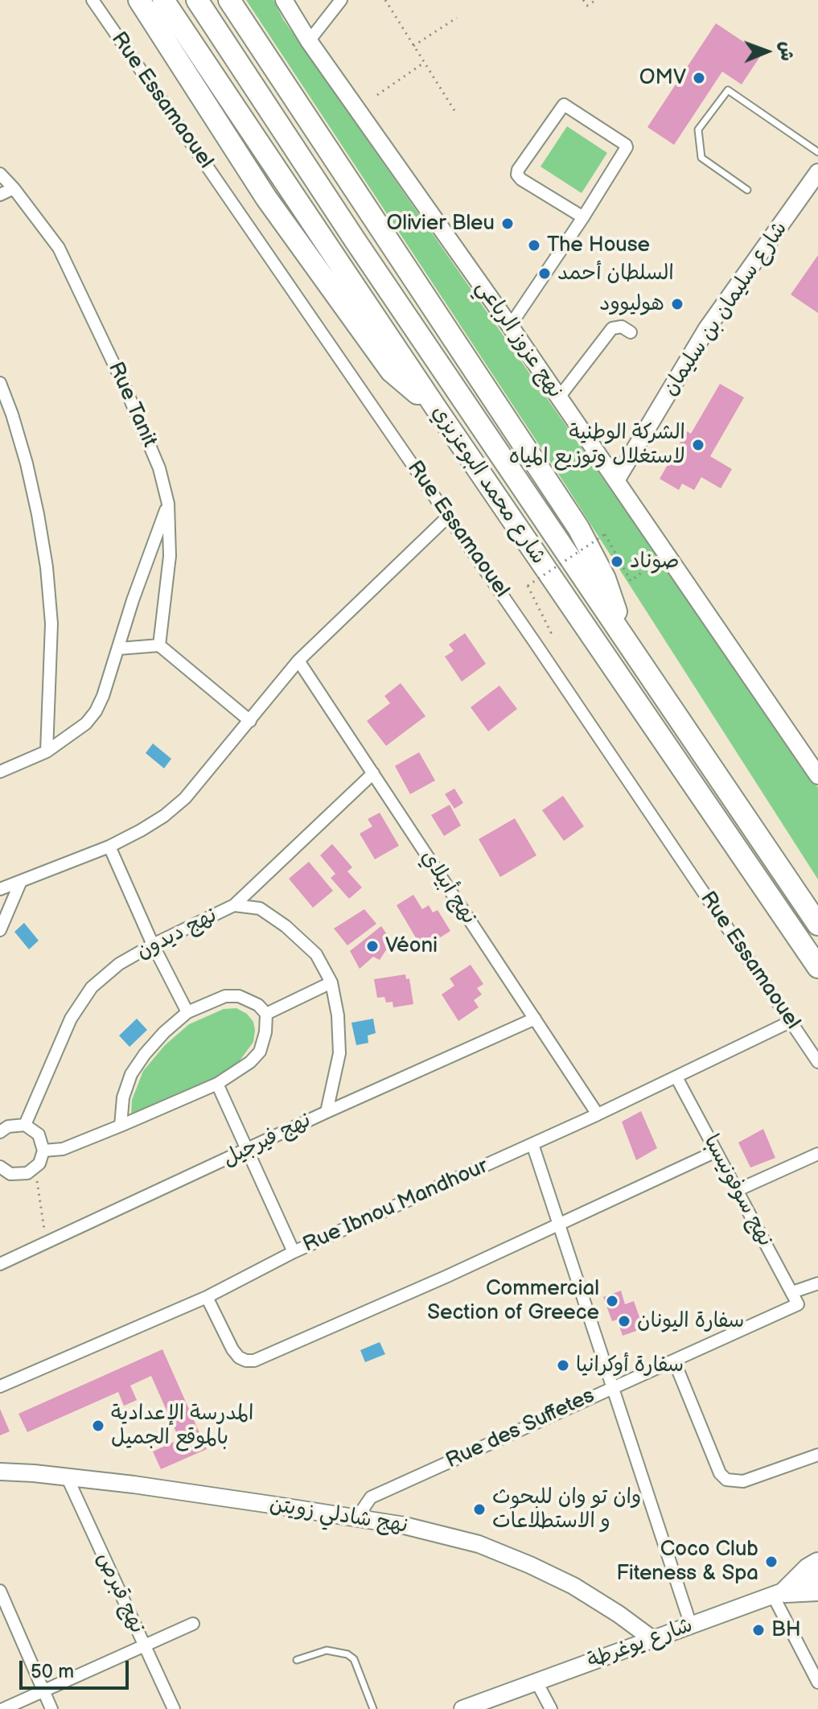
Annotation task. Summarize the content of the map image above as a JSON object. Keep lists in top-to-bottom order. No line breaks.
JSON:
{"streets":{"highway":["شارع محمد البوعزيزي"],"street":["Rue Essamaouel","شارع سليمان بن سليمان","نهج عزوز الرباعي","Rue Tanit","نهج أبيلاي","نهج ديدون","نهج فيرجيل","نهج سوفونيسبا","Rue Ibnou Mandhour","Rue des Suffetes","نهج شادلي زويتن","نهج قبرص","شارع يوغرطة"]},"crossings":[["Rue Essamaouel","Rue Ibnou Mandhour"],["شارع سليمان بن سليمان","نهج عزوز الرباعي"],["نهج أبيلاي","نهج ديدون"],["نهج أبيلاي","نهج فيرجيل"],["نهج أبيلاي","Rue Ibnou Mandhour"],["نهج سوفونيسبا","Rue Ibnou Mandhour"],["نهج سوفونيسبا","Rue des Suffetes"],["Rue des Suffetes","نهج شادلي زويتن"],["نهج شادلي زويتن","نهج قبرص"],["نهج شادلي زويتن","شارع يوغرطة"]],"places":["OMV","Olivier Bleu","The House","السلطان أحمد","هوليوود","الشركة الوطنية لاستغلال وتوزيع المياه","صوناد","Véoni","Commercial Section of Greece","سفارة اليونان","سفارة أوكرانيا","المدرسة الإعدادية بالموقع الجميل","وان تو وان للبحوث و الاستطلاعات","Coco Club Fiteness & Spa","BH"],"scale_bar":"50 m","north":"right"}
